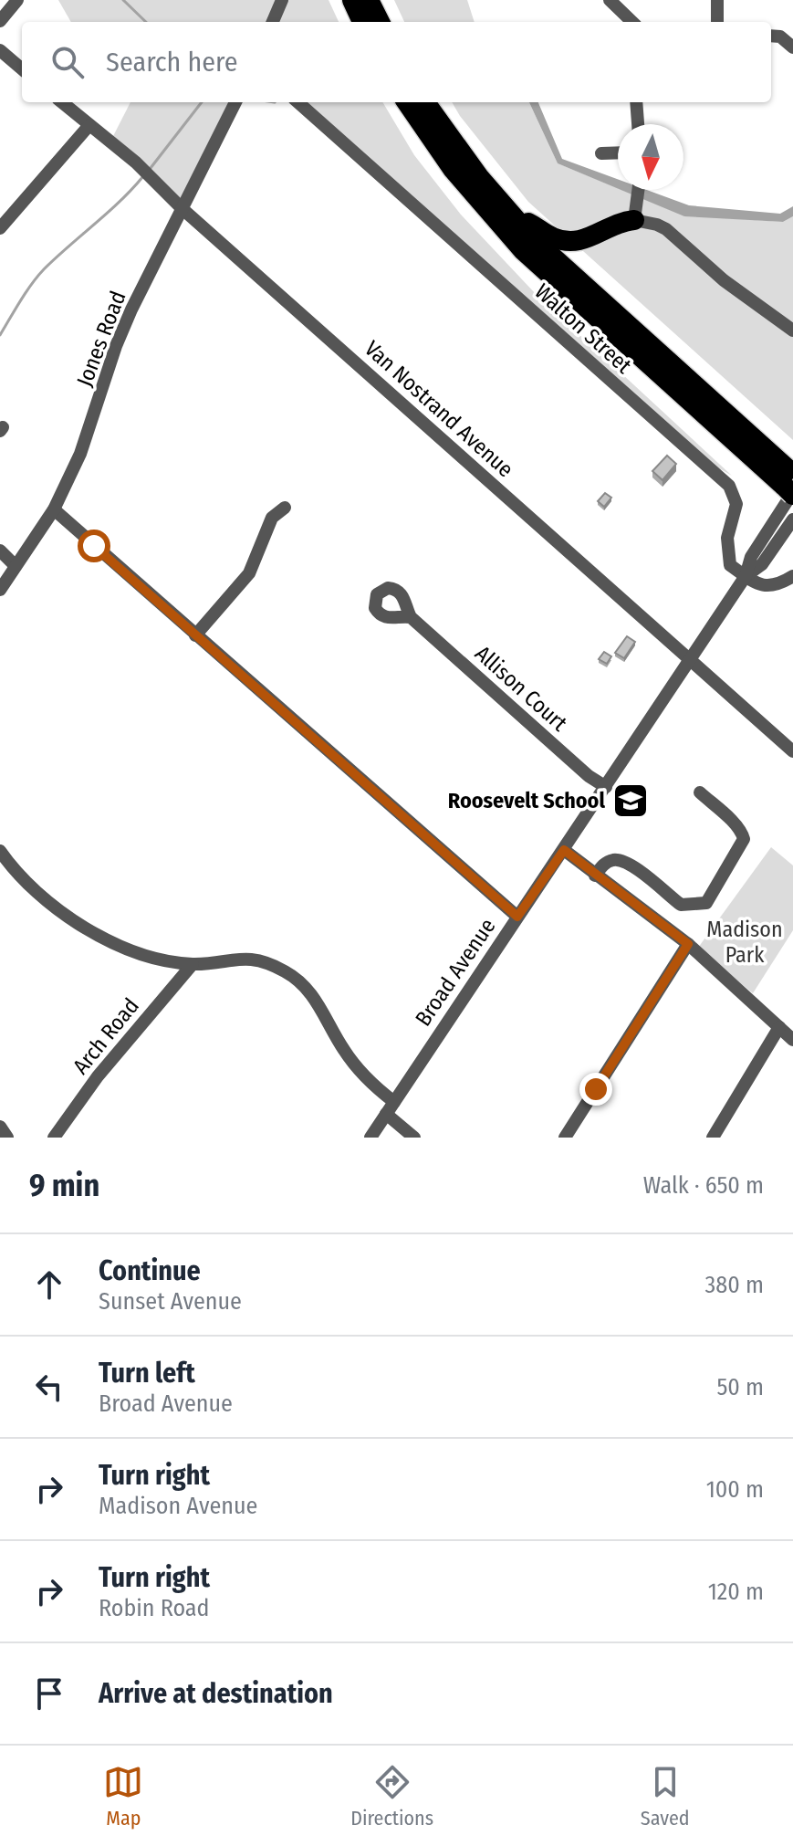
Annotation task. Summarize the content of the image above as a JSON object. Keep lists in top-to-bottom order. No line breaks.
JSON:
{"streets":{"street":["Walton Street","Jones Road","Van Nostrand Avenue","Allison Court","Broad Avenue","Arch Road"]},"crossings":[["Walton Street","Broad Avenue"],["Jones Road","Van Nostrand Avenue"],["Van Nostrand Avenue","Broad Avenue"],["Allison Court","Broad Avenue"]],"parks":["Madison Park"],"places":{"school or university":["Roosevelt School"]},"north":"bottom","page":{"search":"Search here","heading":["9 min","Walk · 650 m"],"list":[["Continue","Sunset Avenue","380 m"],["Turn left","Broad Avenue","50 m"],["Turn right","Madison Avenue","100 m"],["Turn right","Robin Road","120 m"],"Arrive at destination"],"nav":["Map","Directions","Saved"]}}
